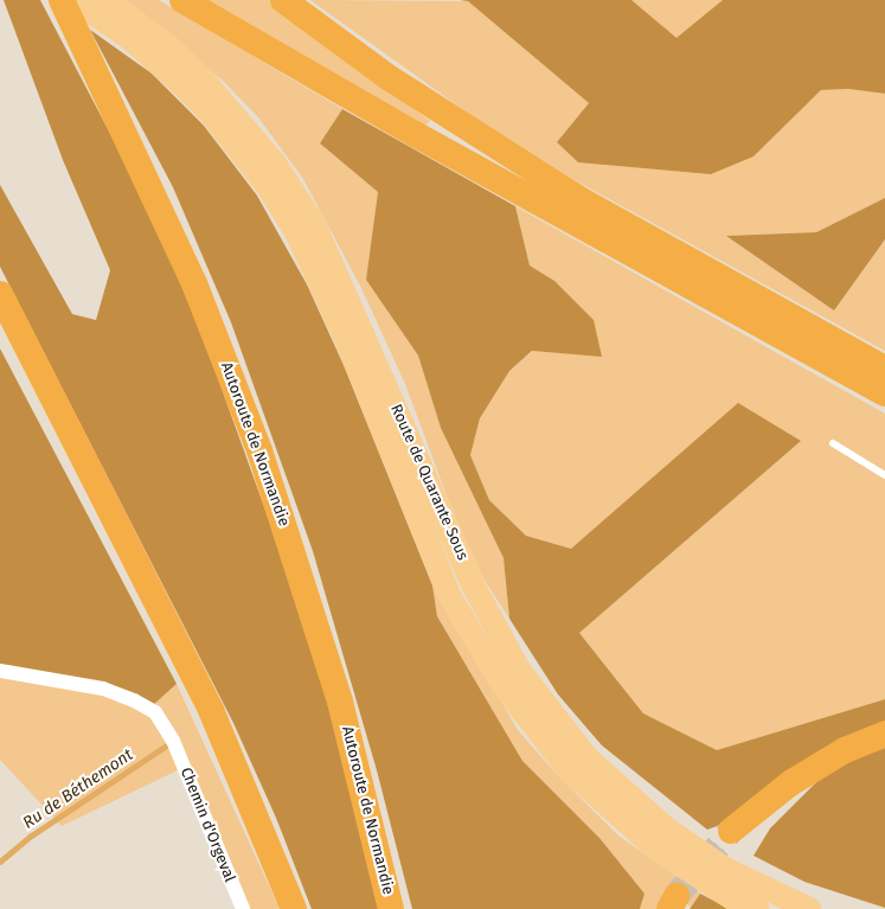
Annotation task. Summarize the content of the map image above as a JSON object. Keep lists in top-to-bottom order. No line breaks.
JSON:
{"streets":{"highway":["Autoroute de Normandie"],"main road":["Route de Quarante Sous"],"street":["Chemin d'Orgeval"]},"water":["Ru de Béthemont"]}
